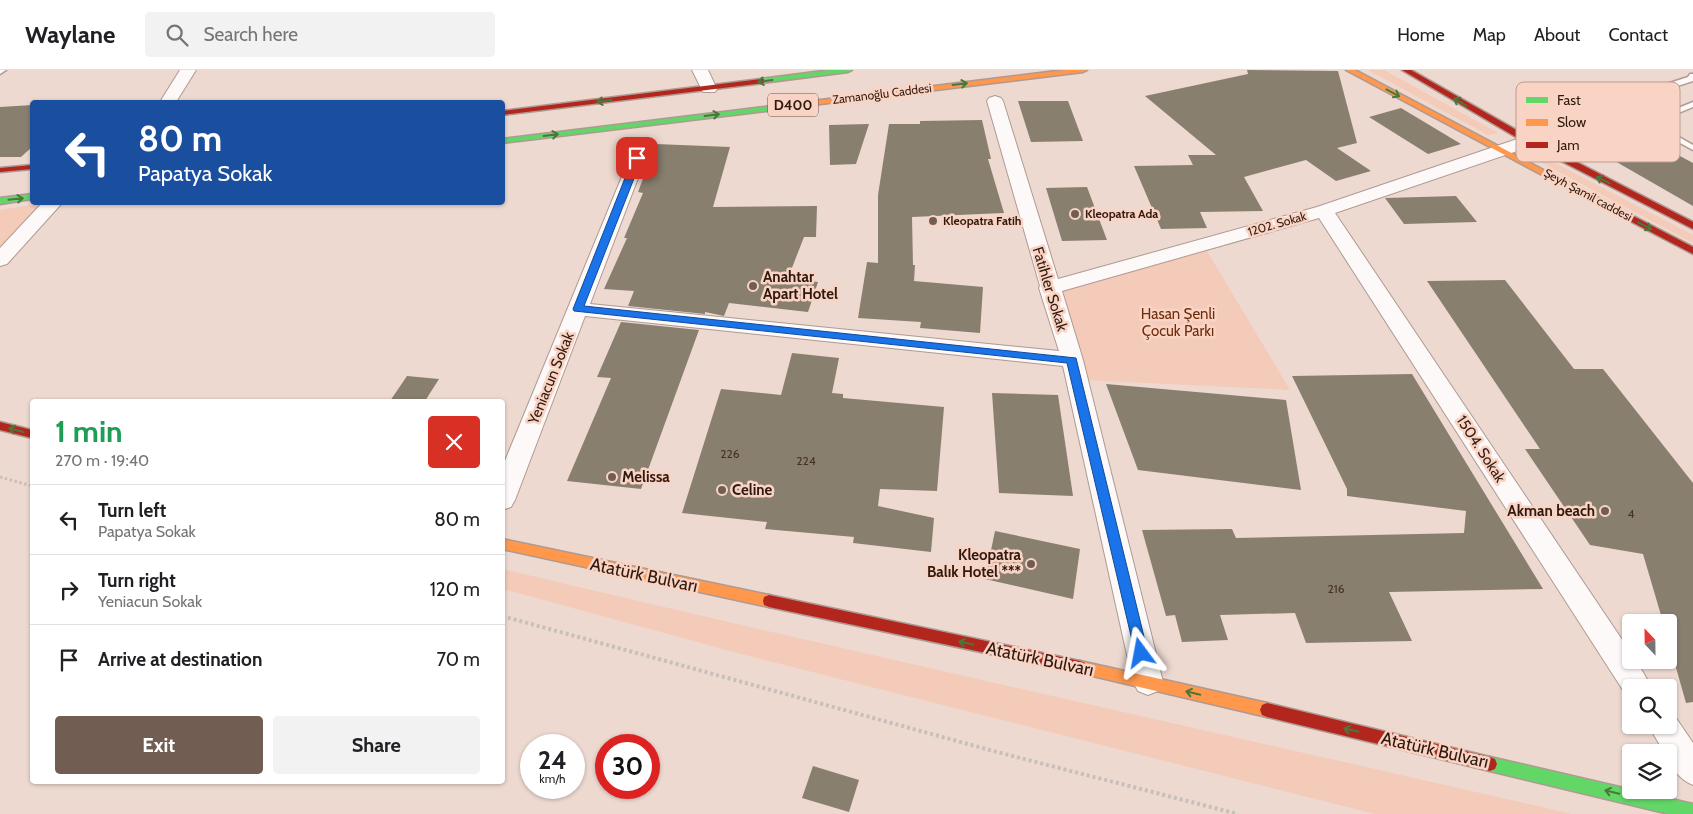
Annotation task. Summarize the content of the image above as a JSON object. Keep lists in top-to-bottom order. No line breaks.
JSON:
{"streets":{"main road":["Zamanoğlu Caddesi","D400","Şeyh Şamil caddesi","Atatürk Bulvarı"],"street":["1202. Sokak","Fatihler Sokak","Yeniacun Sokak","1504. Sokak"]},"crossings":[["Şeyh Şamil caddesi","1202. Sokak"],["1202. Sokak","Fatihler Sokak"],["1202. Sokak","1504. Sokak"],["Fatihler Sokak","Atatürk Bulvarı"]],"one_way":["Atatürk Bulvarı"],"parks":["Hasan Şenli Çocuk Parkı"],"places":["Kleopatra Ada","Kleopatra Fatih","Anahtar Apart Hotel","Melissa","Celine","Akman beach","Kleopatra Balık Hotel ***"],"house_numbers":["226","224","4","216"],"legend":["Fast","Slow","Jam"],"north":"top","page":{"header":"Waylane","search":"Search here","nav":["Home","Map","About","Contact"],"turn":["80 m","Papatya Sokak"],"heading":["1 min","270 m · 19:40"],"list":[{"name":"Turn left","note":"Papatya Sokak","value":"80 m"},{"name":"Turn right","note":"Yeniacun Sokak","value":"120 m"},{"name":"Arrive at destination","value":"70 m"}],"buttons":["Exit","Share"],"speed":"24 km/h","limit":"30"}}
